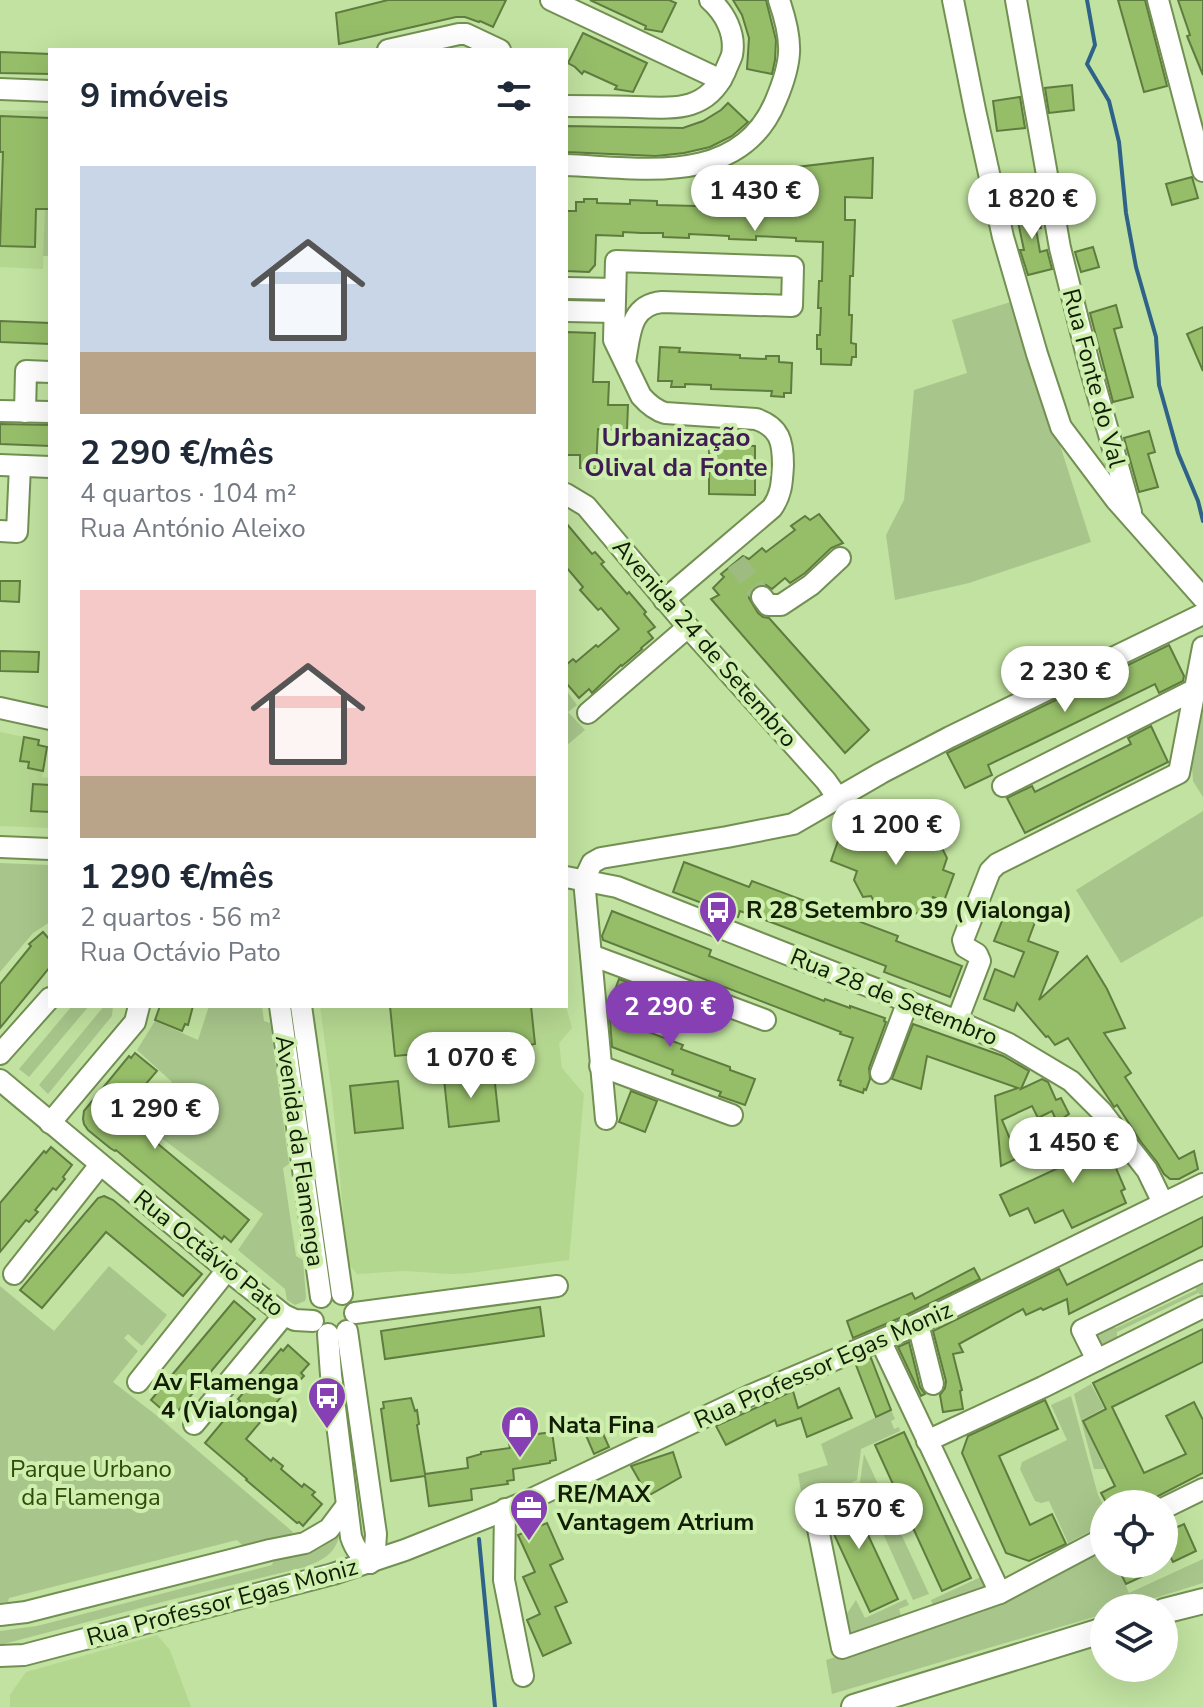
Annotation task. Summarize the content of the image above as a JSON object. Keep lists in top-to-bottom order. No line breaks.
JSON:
{"streets":{"street":["Rua Fonte do Val","Avenida 24 de Setembro","Rua 28 de Setembro","Avenida da Flamenga","Rua Octávio Pato","Rua Professor Egas Moniz"]},"crossings":[["Rua 28 de Setembro","Rua Professor Egas Moniz"]],"districts":["Urbanização Olival da Fonte"],"parks":["Parque Urbano da Flamenga"],"places":{"bus stop":["R 28 Setembro 39 (Vialonga)","Av Flamenga 4 (Vialonga)"],"shop":["Nata Fina"],"office":["RE/MAX Vantagem Atrium"]},"page":{"heading":"9 imóveis","list":[{"name":"2 290 €/mês","note":"4 quartos · 104 m² · Rua António Aleixo"},{"name":"1 290 €/mês","note":"2 quartos · 56 m² · Rua Octávio Pato"}],"price":["1 430 €","1 820 €","2 230 €","1 200 €","2 290 €","1 070 €","1 290 €","1 450 €","1 570 €"]}}
